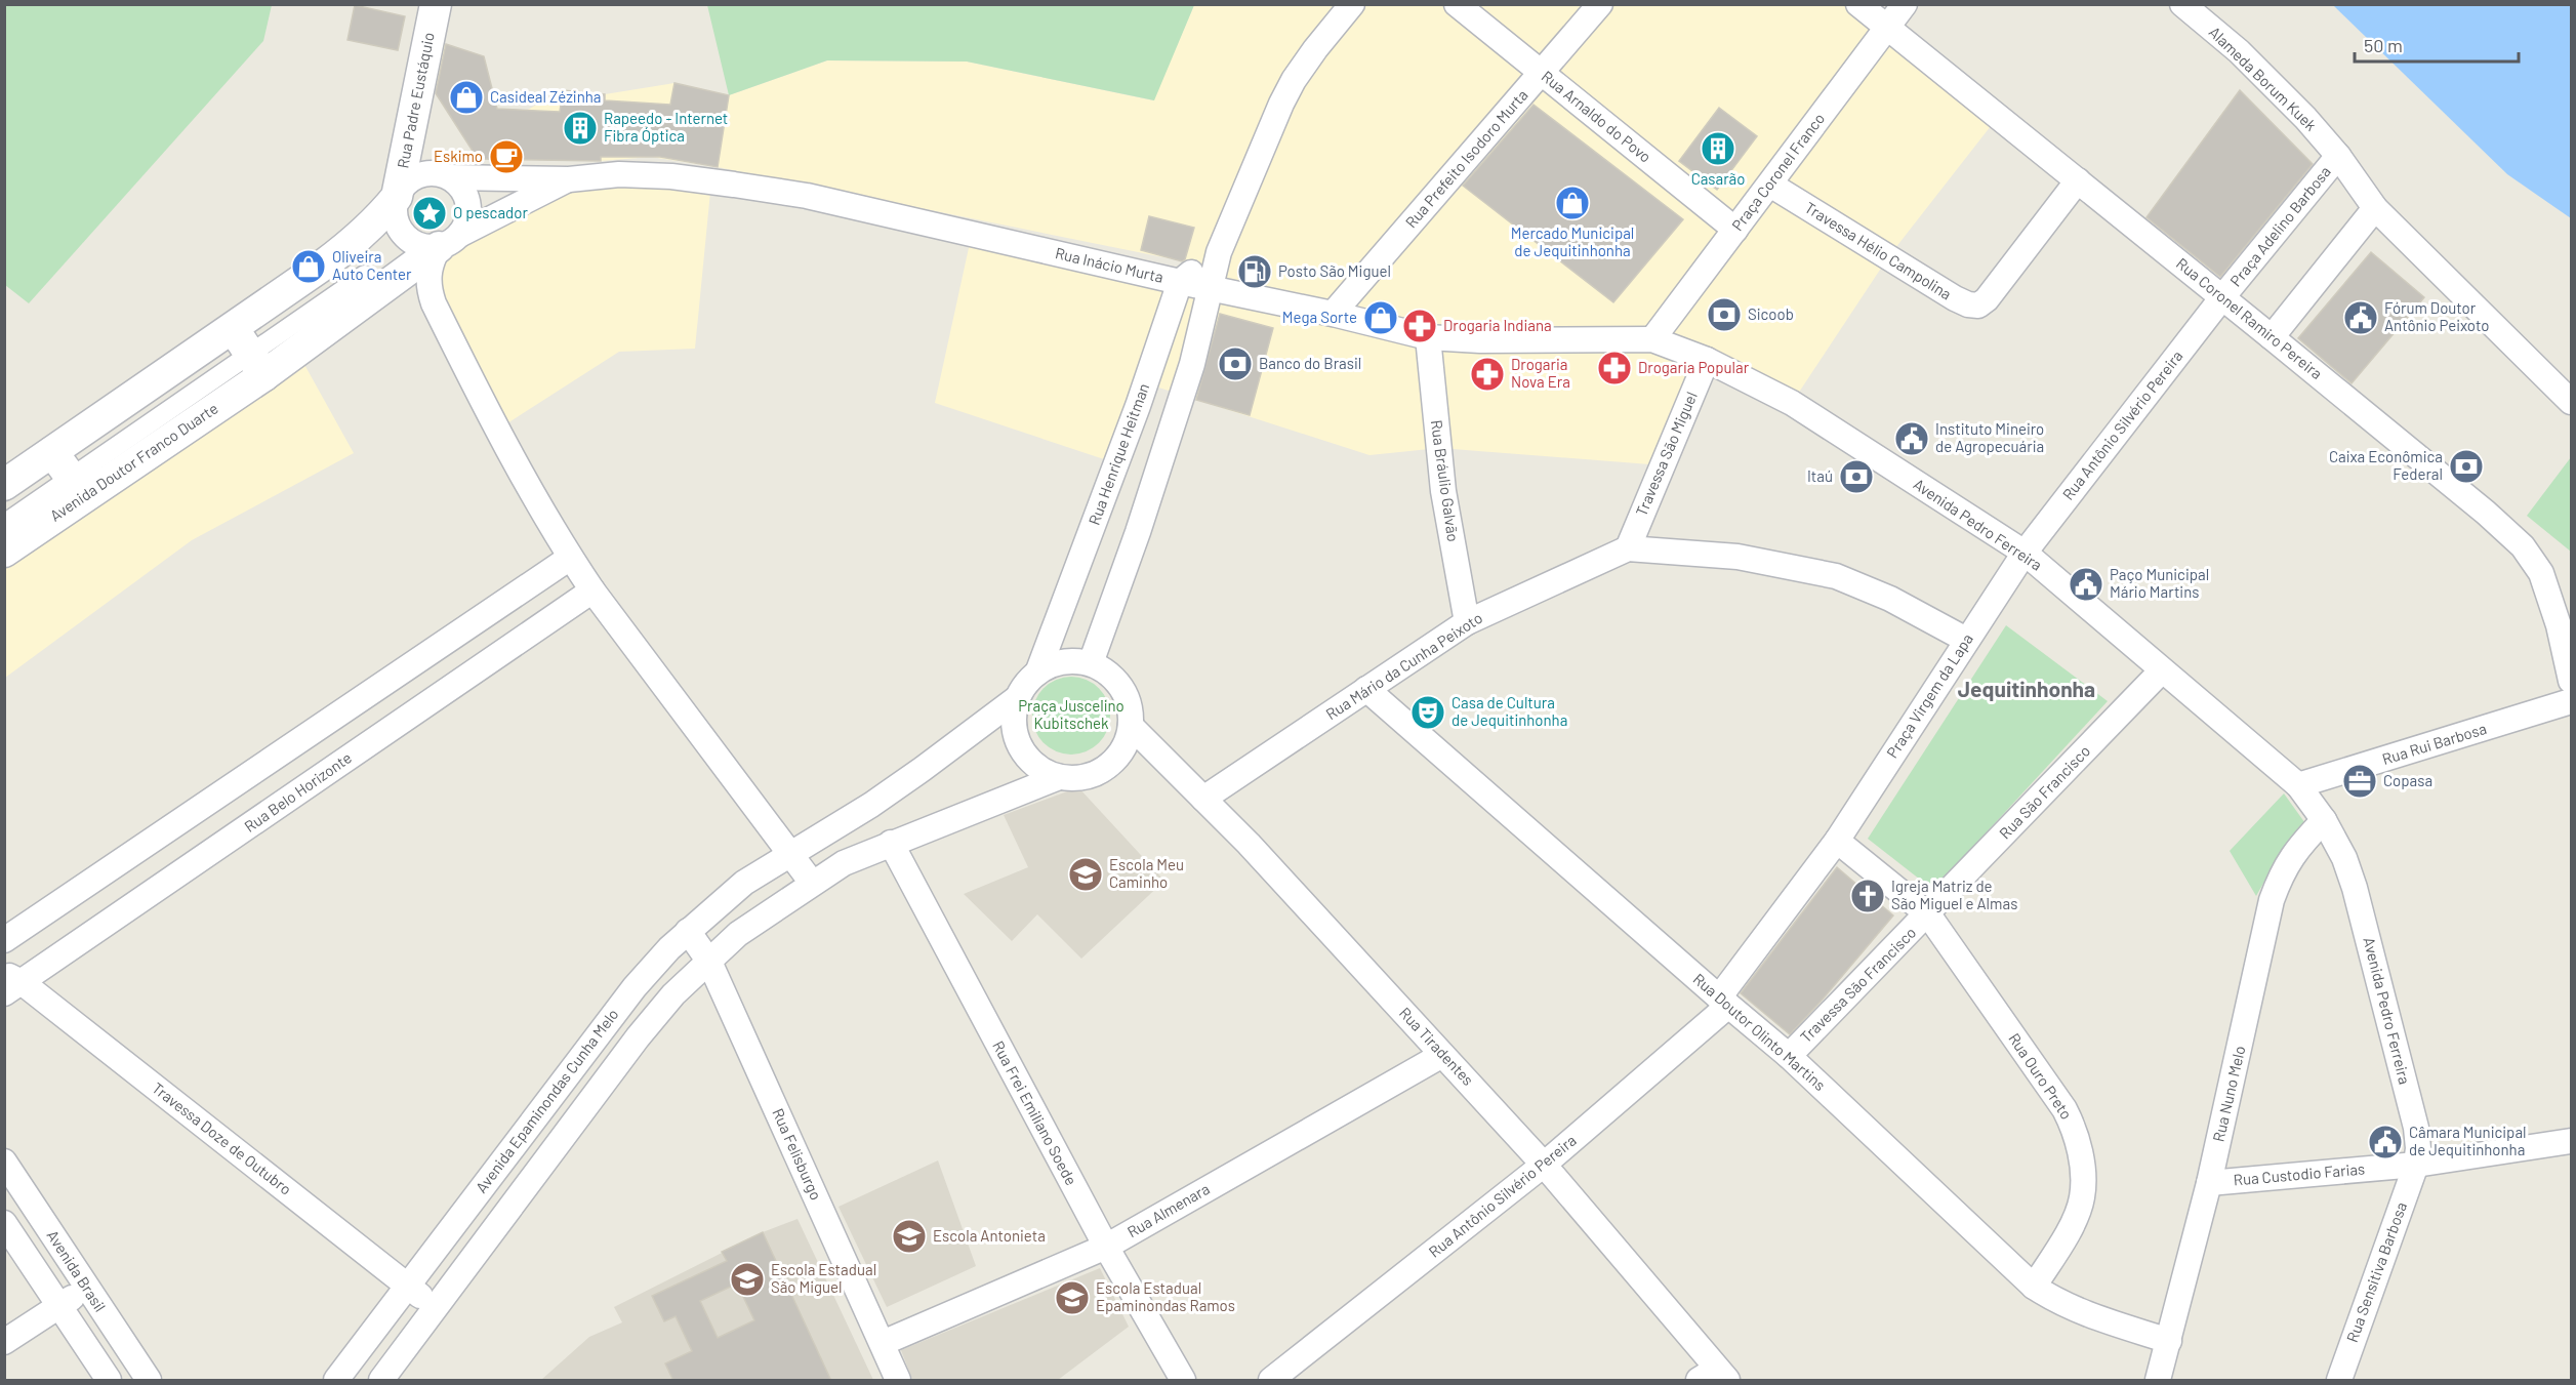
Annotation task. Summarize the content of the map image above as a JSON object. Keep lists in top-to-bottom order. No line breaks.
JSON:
{"streets":{"street":["Alameda Borum Kuek","Rua Padre Eustáquio","Rua Arnaldo do Povo","Rua Prefeito Isodoro Murta","Praça Coronel Franco","Praça Adelino Barbosa","Travessa Hélio Campolina","Rua Inácio Murta","Rua Coronel Ramiro Pereira","Rua Antônio Silvério Pereira","Rua Henrique Heitman","Travessa São Miguel","Avenida Doutor Franco Duarte","Rua Bráulio Galvão","Avenida Pedro Ferreira","Rua Mário da Cunha Peixoto","Praça Virgem da Lapa","Rua Rui Barbosa","Rua Belo Horizonte","Rua São Francisco","Travessa São Francisco","Rua Doutor Olinto Martins","Rua Tiradentes","Rua Ouro Preto","Rua Nuno Melo","Avenida Epaminondas Cunha Melo","Rua Frei Emiliano Soede","Travessa Doze de Outubro","Rua Felisburgo","Rua Custodio Farias","Rua Almenara","Avenida Brasil","Rua Sensitiva Barbosa"]},"crossings":[["Alameda Borum Kuek","Praça Adelino Barbosa"],["Rua Padre Eustáquio","Avenida Doutor Franco Duarte"],["Rua Arnaldo do Povo","Rua Prefeito Isodoro Murta"],["Rua Arnaldo do Povo","Praça Coronel Franco"],["Rua Prefeito Isodoro Murta","Rua Inácio Murta"],["Praça Coronel Franco","Travessa Hélio Campolina"],["Praça Coronel Franco","Rua Inácio Murta"],["Praça Coronel Franco","Rua Coronel Ramiro Pereira"],["Praça Coronel Franco","Avenida Pedro Ferreira"],["Praça Adelino Barbosa","Rua Coronel Ramiro Pereira"],["Praça Adelino Barbosa","Rua Antônio Silvério Pereira"],["Travessa Hélio Campolina","Rua Coronel Ramiro Pereira"],["Rua Inácio Murta","Rua Henrique Heitman"],["Rua Inácio Murta","Rua Bráulio Galvão"],["Rua Inácio Murta","Avenida Pedro Ferreira"],["Rua Coronel Ramiro Pereira","Rua Antônio Silvério Pereira"],["Rua Antônio Silvério Pereira","Avenida Pedro Ferreira"],["Rua Antônio Silvério Pereira","Praça Virgem da Lapa"],["Rua Antônio Silvério Pereira","Rua Doutor Olinto Martins"],["Rua Antônio Silvério Pereira","Rua Tiradentes"],["Rua Henrique Heitman","Rua Tiradentes"],["Travessa São Miguel","Avenida Pedro Ferreira"],["Travessa São Miguel","Rua Mário da Cunha Peixoto"],["Rua Bráulio Galvão","Rua Mário da Cunha Peixoto"],["Avenida Pedro Ferreira","Praça Virgem da Lapa"],["Avenida Pedro Ferreira","Rua Rui Barbosa"],["Avenida Pedro Ferreira","Rua São Francisco"],["Avenida Pedro Ferreira","Rua Nuno Melo"],["Avenida Pedro Ferreira","Rua Custodio Farias"],["Avenida Pedro Ferreira","Rua Sensitiva Barbosa"],["Rua Mário da Cunha Peixoto","Praça Virgem da Lapa"],["Rua Mário da Cunha Peixoto","Rua Doutor Olinto Martins"],["Rua Mário da Cunha Peixoto","Rua Tiradentes"],["Praça Virgem da Lapa","Rua Doutor Olinto Martins"],["Rua Belo Horizonte","Travessa Doze de Outubro"],["Rua São Francisco","Travessa São Francisco"],["Rua São Francisco","Rua Ouro Preto"],["Travessa São Francisco","Rua Doutor Olinto Martins"],["Travessa São Francisco","Rua Ouro Preto"],["Rua Doutor Olinto Martins","Rua Ouro Preto"],["Rua Doutor Olinto Martins","Rua Nuno Melo"],["Rua Tiradentes","Rua Almenara"],["Rua Nuno Melo","Rua Custodio Farias"],["Avenida Epaminondas Cunha Melo","Travessa Doze de Outubro"],["Avenida Epaminondas Cunha Melo","Rua Felisburgo"],["Rua Frei Emiliano Soede","Rua Almenara"],["Rua Felisburgo","Rua Almenara"],["Rua Custodio Farias","Rua Sensitiva Barbosa"]],"districts":["Jequitinhonha"],"parks":["Praça Juscelino Kubitschek"],"places":{"shop":["Casideal Zézinha","Mercado Municipal de Jequitinhonha","Oliveira Auto Center","Mega Sorte"],"building":["Rapeedo - Internet Fibra Óptica","Casarão"],"cafe":["Eskimo"],"place":["O pescador"],"fuel station":["Posto São Miguel"],"bank":["Sicoob","Banco do Brasil","Caixa Econômica Federal","Itaú"],"public building":["Fórum Doutor Antônio Peixoto","Instituto Mineiro de Agropecuária","Paço Municipal Mário Martins","Câmara Municipal de Jequitinhonha"],"pharmacy":["Drogaria Indiana","Drogaria Popular","Drogaria Nova Era"],"theatre":["Casa de Cultura de Jequitinhonha"],"office":["Copasa"],"school or university":["Escola Meu Caminho","Escola Antonieta","Escola Estadual São Miguel","Escola Estadual Epaminondas Ramos"],"church":["Igreja Matriz de São Miguel e Almas"]},"scale_bar":"50 m"}
